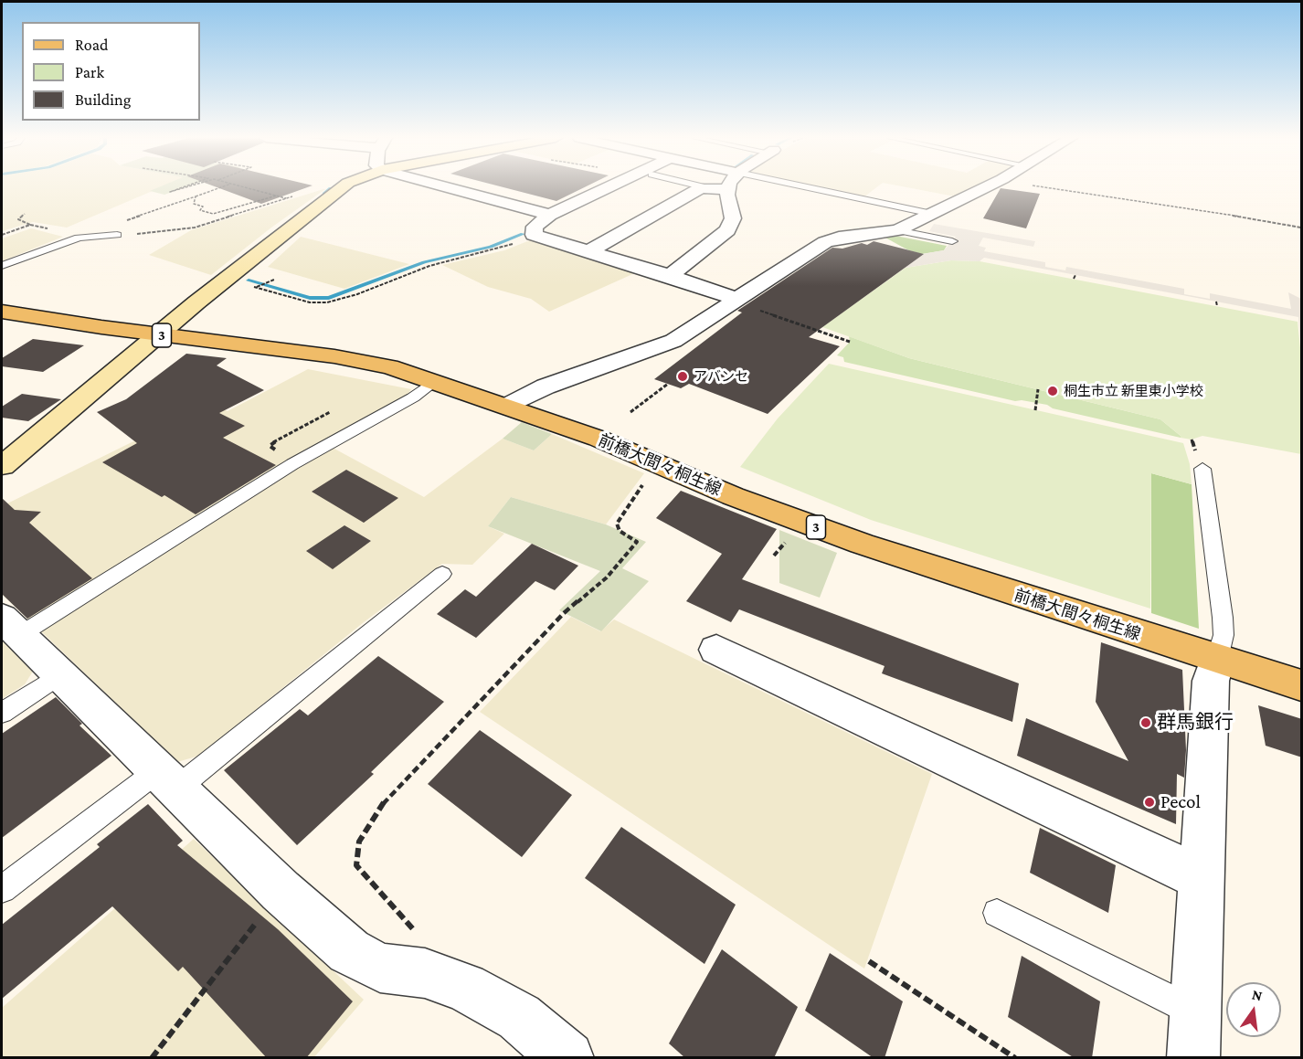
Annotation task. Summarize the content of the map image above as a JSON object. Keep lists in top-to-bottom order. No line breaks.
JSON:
{"streets":{"main road":["3","前橋大間々桐生線"]},"places":["アバンセ","桐生市立 新里東小学校","群馬銀行","Pecol"],"legend":["Road","Park","Building"],"north":"top"}
